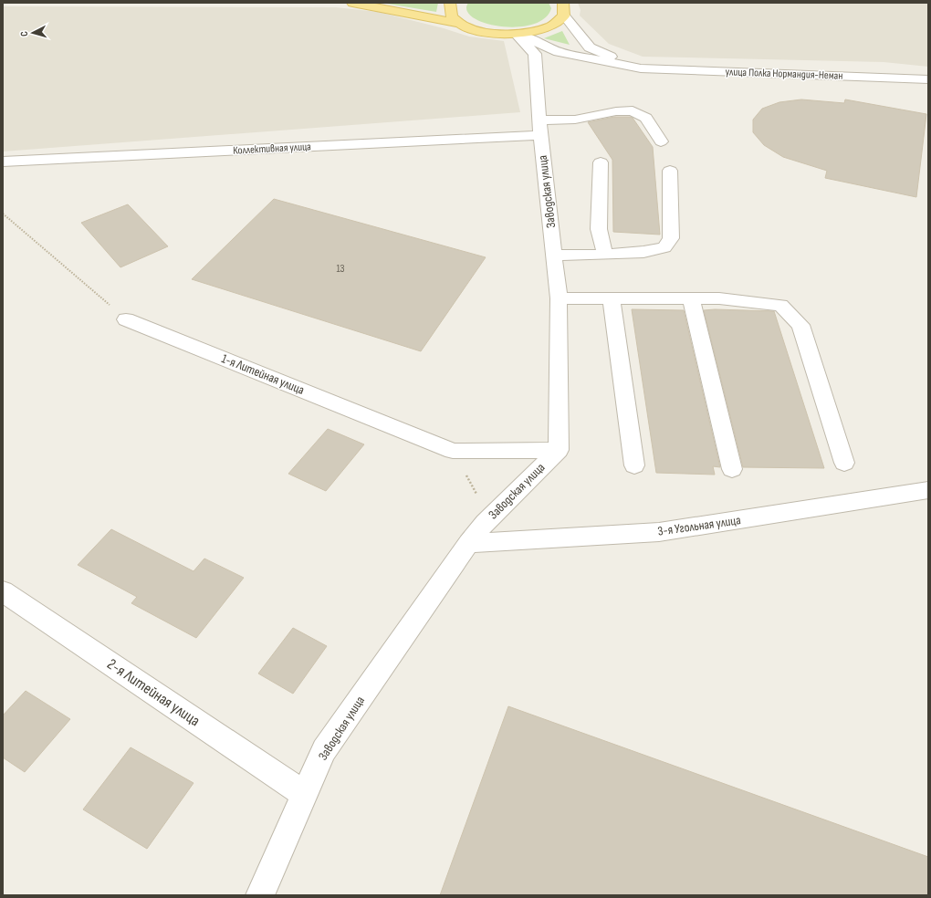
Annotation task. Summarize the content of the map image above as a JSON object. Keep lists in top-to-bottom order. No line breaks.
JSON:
{"streets":{"street":["улица Полка Нормандия-Неман","Коллективная улица","Заводская улица","1-я Литейная улица","3-я Угольная улица","2-я Литейная улица"]},"crossings":[["улица Полка Нормандия-Неман","Заводская улица"],["Коллективная улица","Заводская улица"],["Заводская улица","1-я Литейная улица"],["Заводская улица","3-я Угольная улица"],["Заводская улица","2-я Литейная улица"]],"house_numbers":["13"],"north":"left"}
